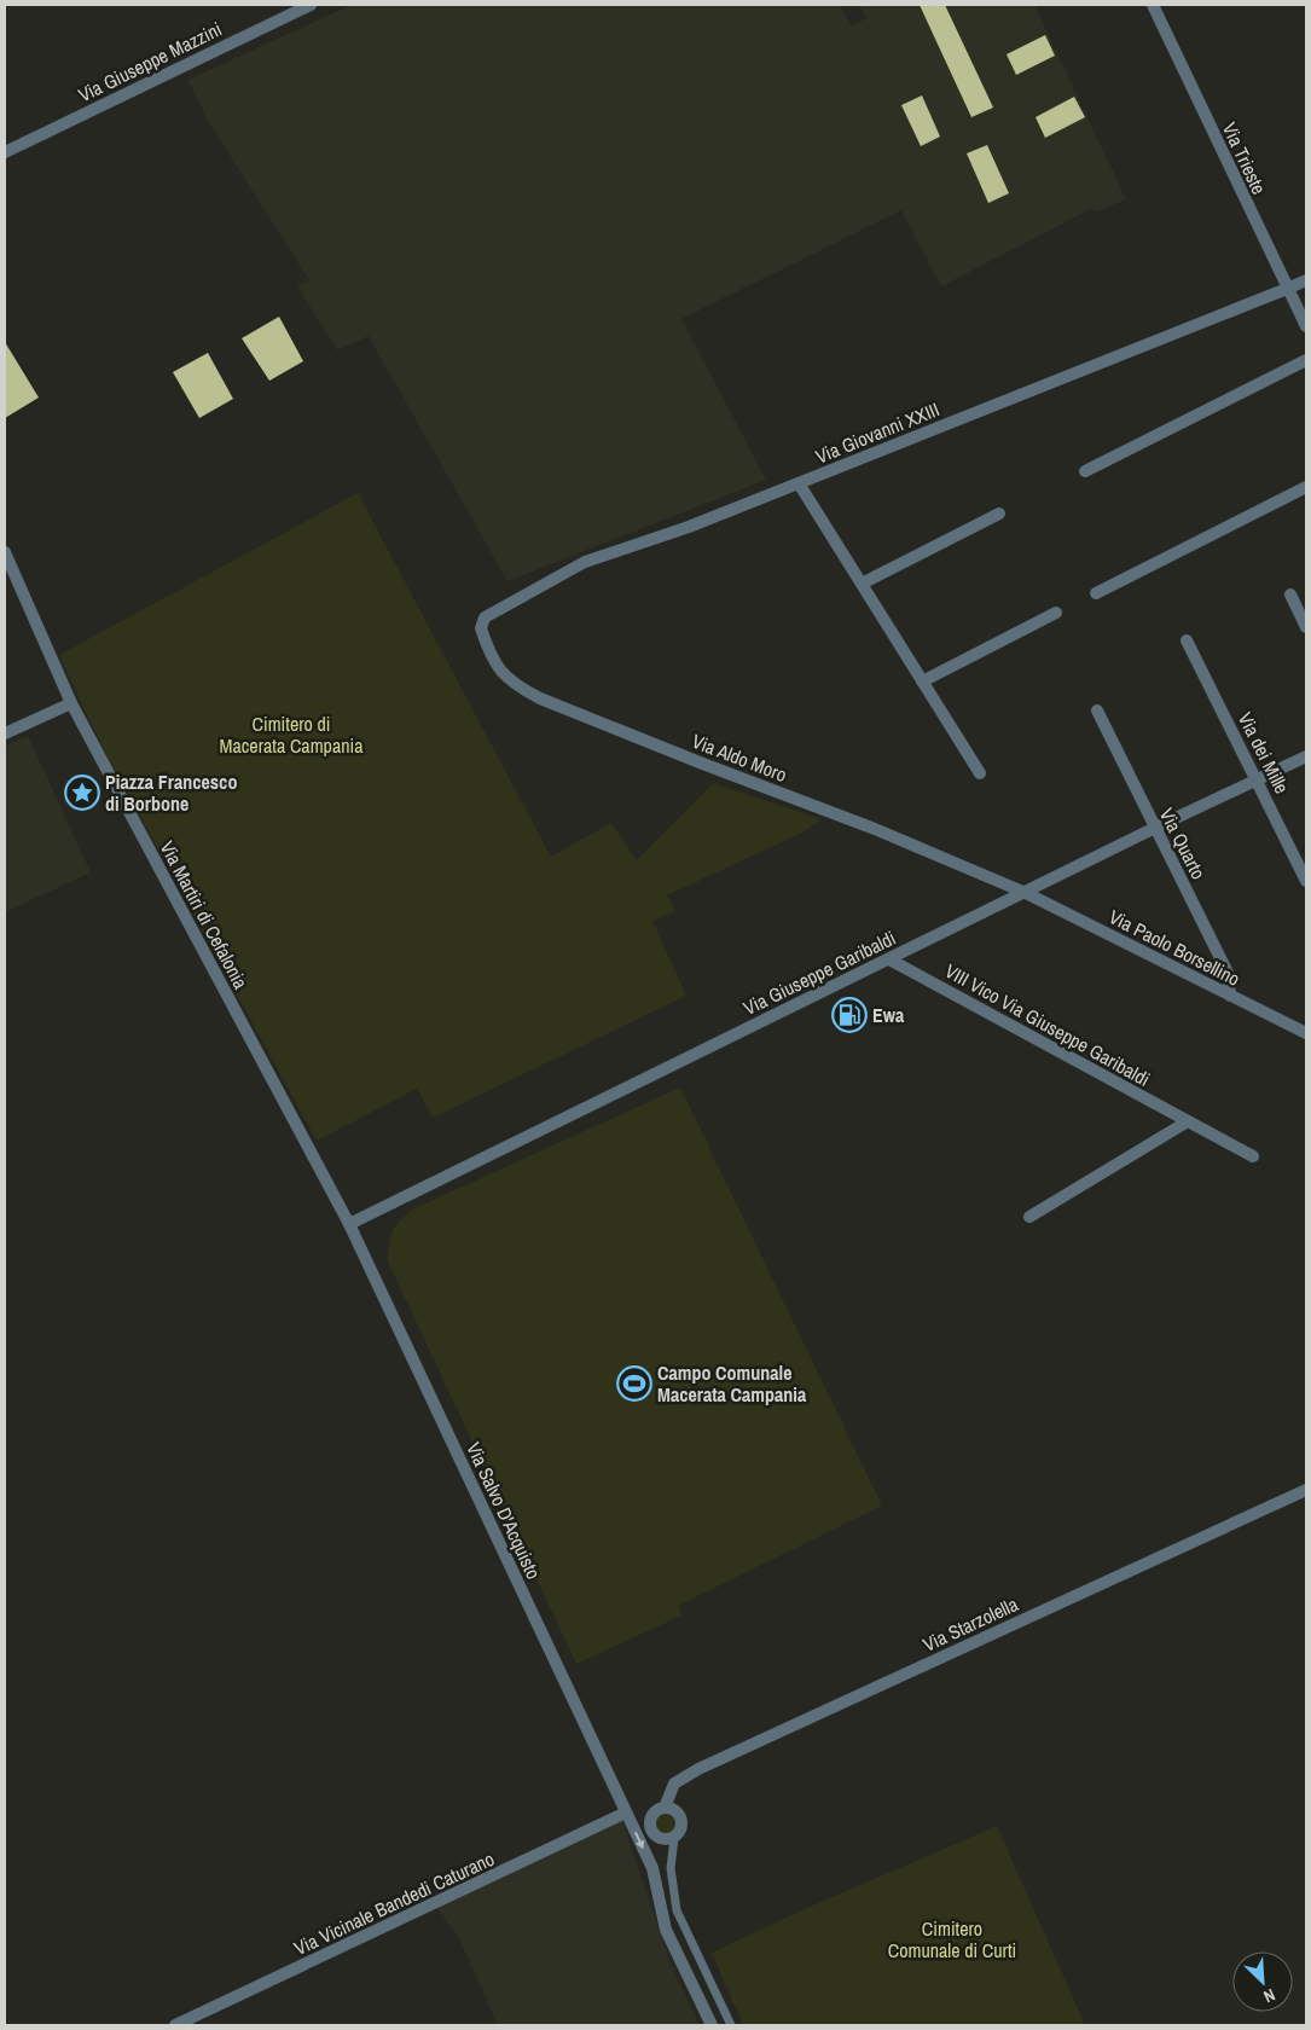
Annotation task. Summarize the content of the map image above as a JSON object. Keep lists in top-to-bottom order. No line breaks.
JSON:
{"streets":{"street":["Via Giuseppe Mazzini","Via Trieste","Via Giovanni XXIII","Via dei Mille","Via Aldo Moro","Via Quarto","Via Martiri di Cefalonia","Via Paolo Borsellino","Via Giuseppe Garibaldi","VIII Vico Via Giuseppe Garibaldi","Via Salvo D'Acquisto","Via Starzolella","Via Vicinale Bandedi Caturano"]},"crossings":[["Via Trieste","Via Giovanni XXIII"],["Via Giovanni XXIII","Via Aldo Moro"],["Via dei Mille","Via Giuseppe Garibaldi"],["Via Aldo Moro","Via Paolo Borsellino"],["Via Aldo Moro","Via Giuseppe Garibaldi"],["Via Quarto","Via Paolo Borsellino"],["Via Quarto","Via Giuseppe Garibaldi"],["Via Martiri di Cefalonia","Via Giuseppe Garibaldi"],["Via Martiri di Cefalonia","Via Salvo D'Acquisto"],["Via Paolo Borsellino","Via Giuseppe Garibaldi"],["Via Giuseppe Garibaldi","VIII Vico Via Giuseppe Garibaldi"],["Via Giuseppe Garibaldi","Via Salvo D'Acquisto"],["Via Salvo D'Acquisto","Via Starzolella"],["Via Salvo D'Acquisto","Via Vicinale Bandedi Caturano"]],"parks":["Cimitero di Macerata Campania","Cimitero Comunale di Curti"],"places":{"place":["Piazza Francesco di Borbone"],"fuel station":["Ewa"],"sports":["Campo Comunale Macerata Campania"]},"north":"bottom right"}
